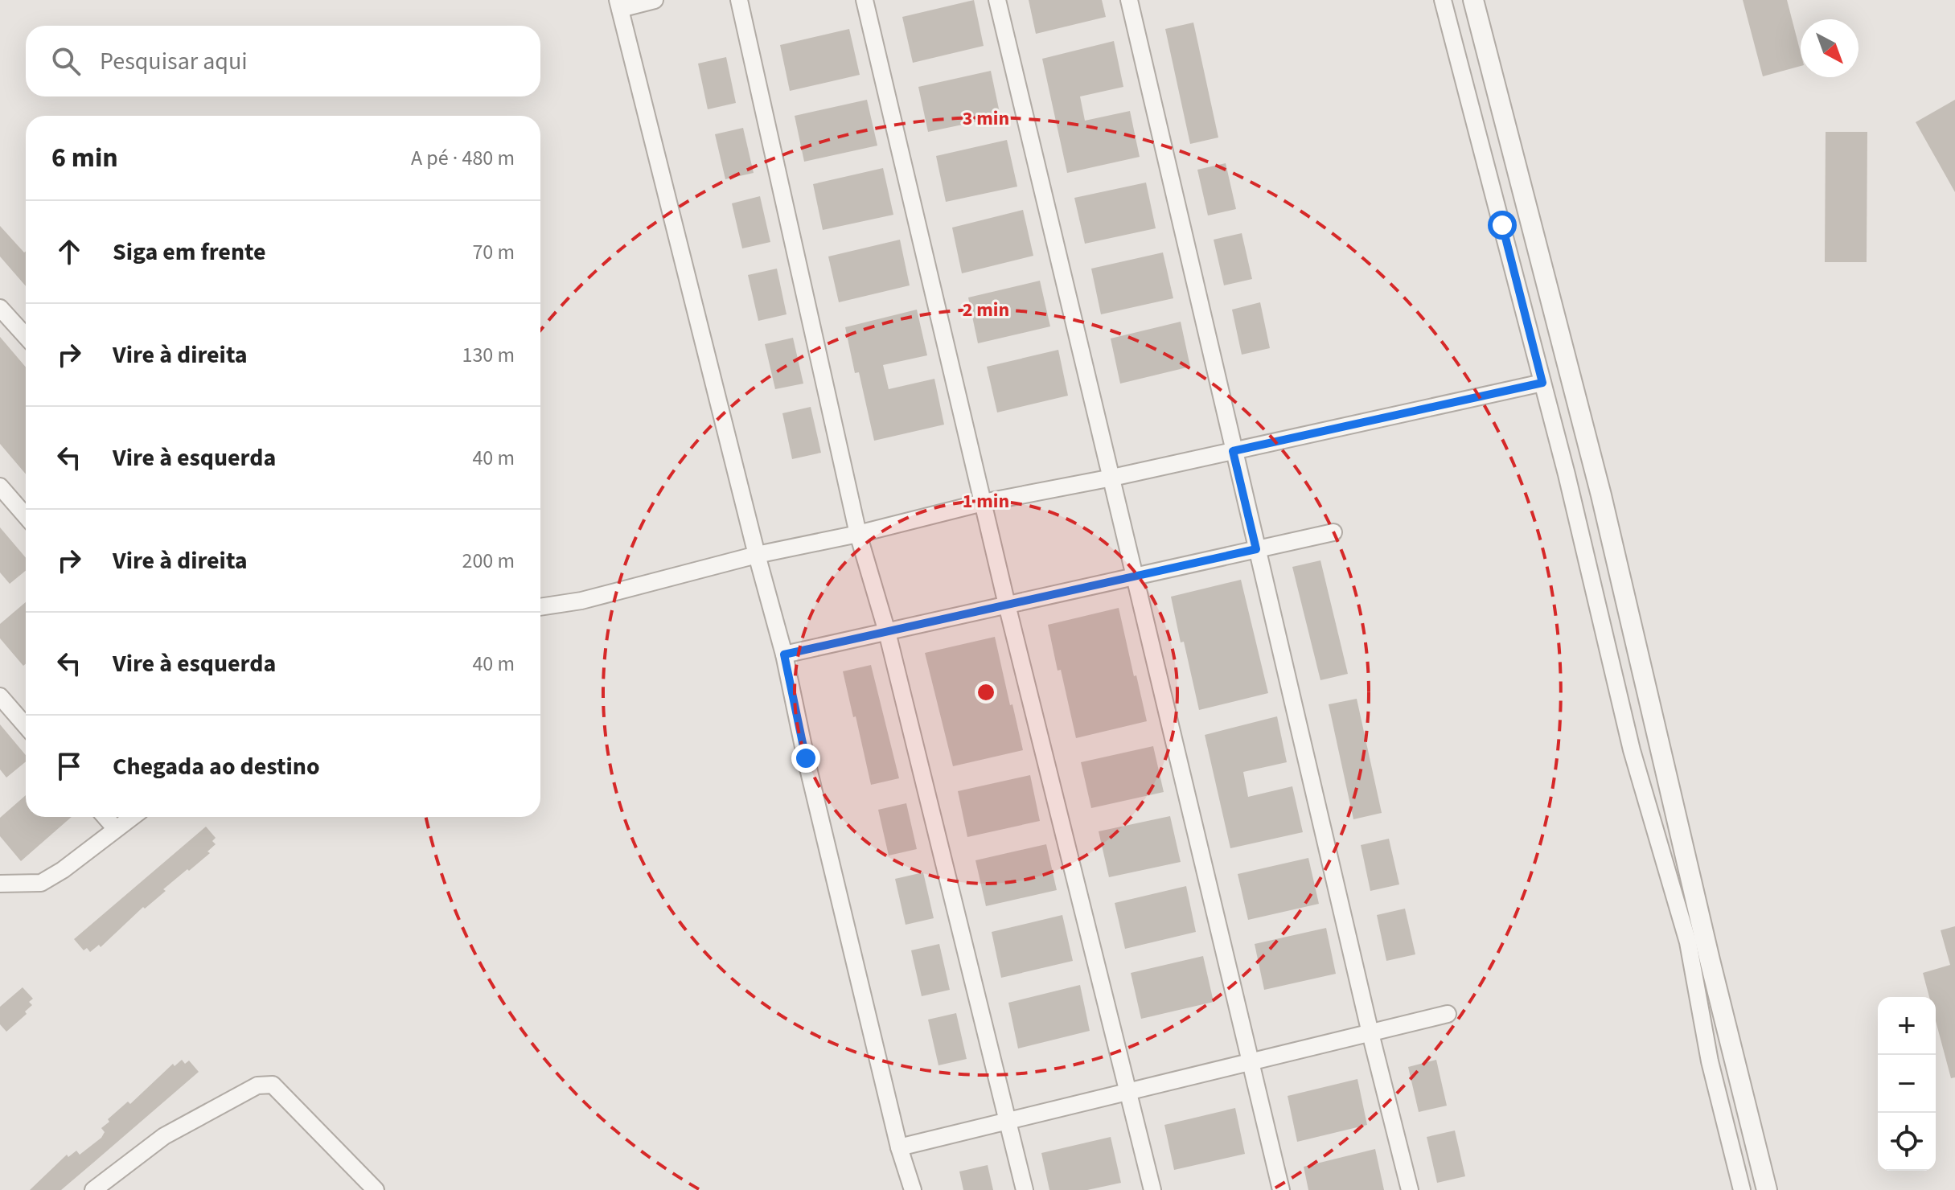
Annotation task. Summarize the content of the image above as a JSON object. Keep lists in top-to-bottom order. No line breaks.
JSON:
{"north":"bottom right","page":{"search":"Pesquisar aqui","heading":["6 min","A pé · 480 m"],"list":[["Siga em frente","70 m"],["Vire à direita","130 m"],["Vire à esquerda","40 m"],["Vire à direita","200 m"],["Vire à esquerda","40 m"],"Chegada ao destino"],"map_buttons":["+","−"]},"rings":["3 min","2 min","1 min"]}
